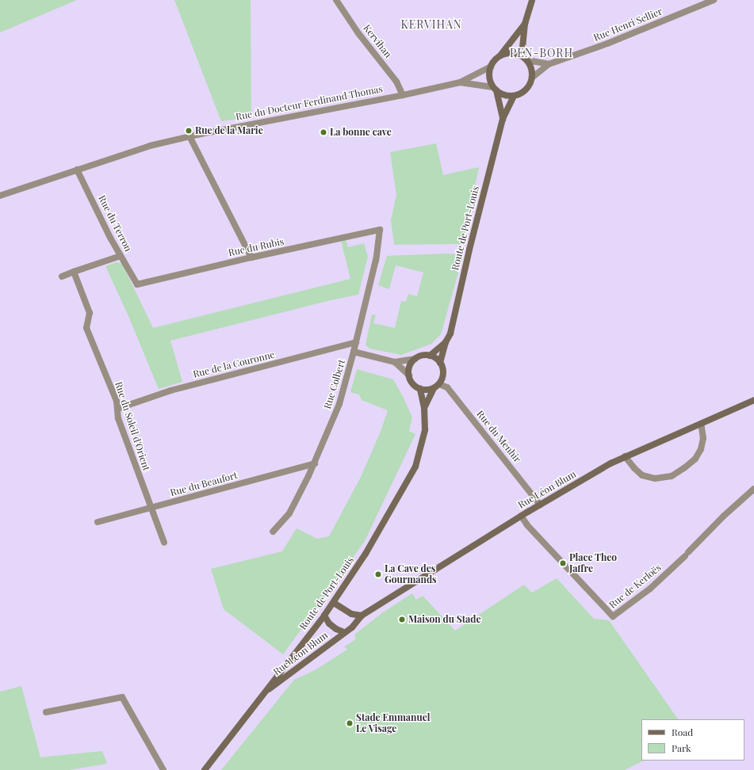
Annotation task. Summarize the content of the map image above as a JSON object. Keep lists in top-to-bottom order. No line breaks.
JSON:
{"streets":{"main road":["Route de Port-Louis","Rue Léon Blum"],"street":["Rue Henri Sellier","Kervihan","Rue du Docteur Ferdinand Thomas","Rue du Terron","Rue du Rubis","Rue de la Couronne","Rue Colbert","Rue du Soleil d'Orient","Rue du Menhir","Rue du Beaufort","Rue de Kerloës"]},"crossings":[["Rue Henri Sellier","Rue du Docteur Ferdinand Thomas"],["Rue Henri Sellier","Route de Port-Louis"],["Kervihan","Rue du Docteur Ferdinand Thomas"],["Rue du Docteur Ferdinand Thomas","Rue du Terron"],["Rue du Docteur Ferdinand Thomas","Route de Port-Louis"],["Rue du Terron","Rue du Rubis"],["Route de Port-Louis","Rue du Menhir"],["Route de Port-Louis","Rue Léon Blum"],["Rue du Rubis","Rue Colbert"],["Rue de la Couronne","Rue Colbert"],["Rue de la Couronne","Rue du Soleil d'Orient"],["Rue Colbert","Rue du Beaufort"],["Rue du Soleil d'Orient","Rue du Beaufort"],["Rue du Menhir","Rue Léon Blum"],["Rue Léon Blum","Rue de Kerloës"]],"districts":["KERVIHAN","PEN-BORH"],"places":["Rue de la Marie","La bonne cave","Place Theo Jaffre","La Cave des Gourmands","Maison du Stade","Stade Emmanuel Le Visage"],"legend":["Road","Park"]}
